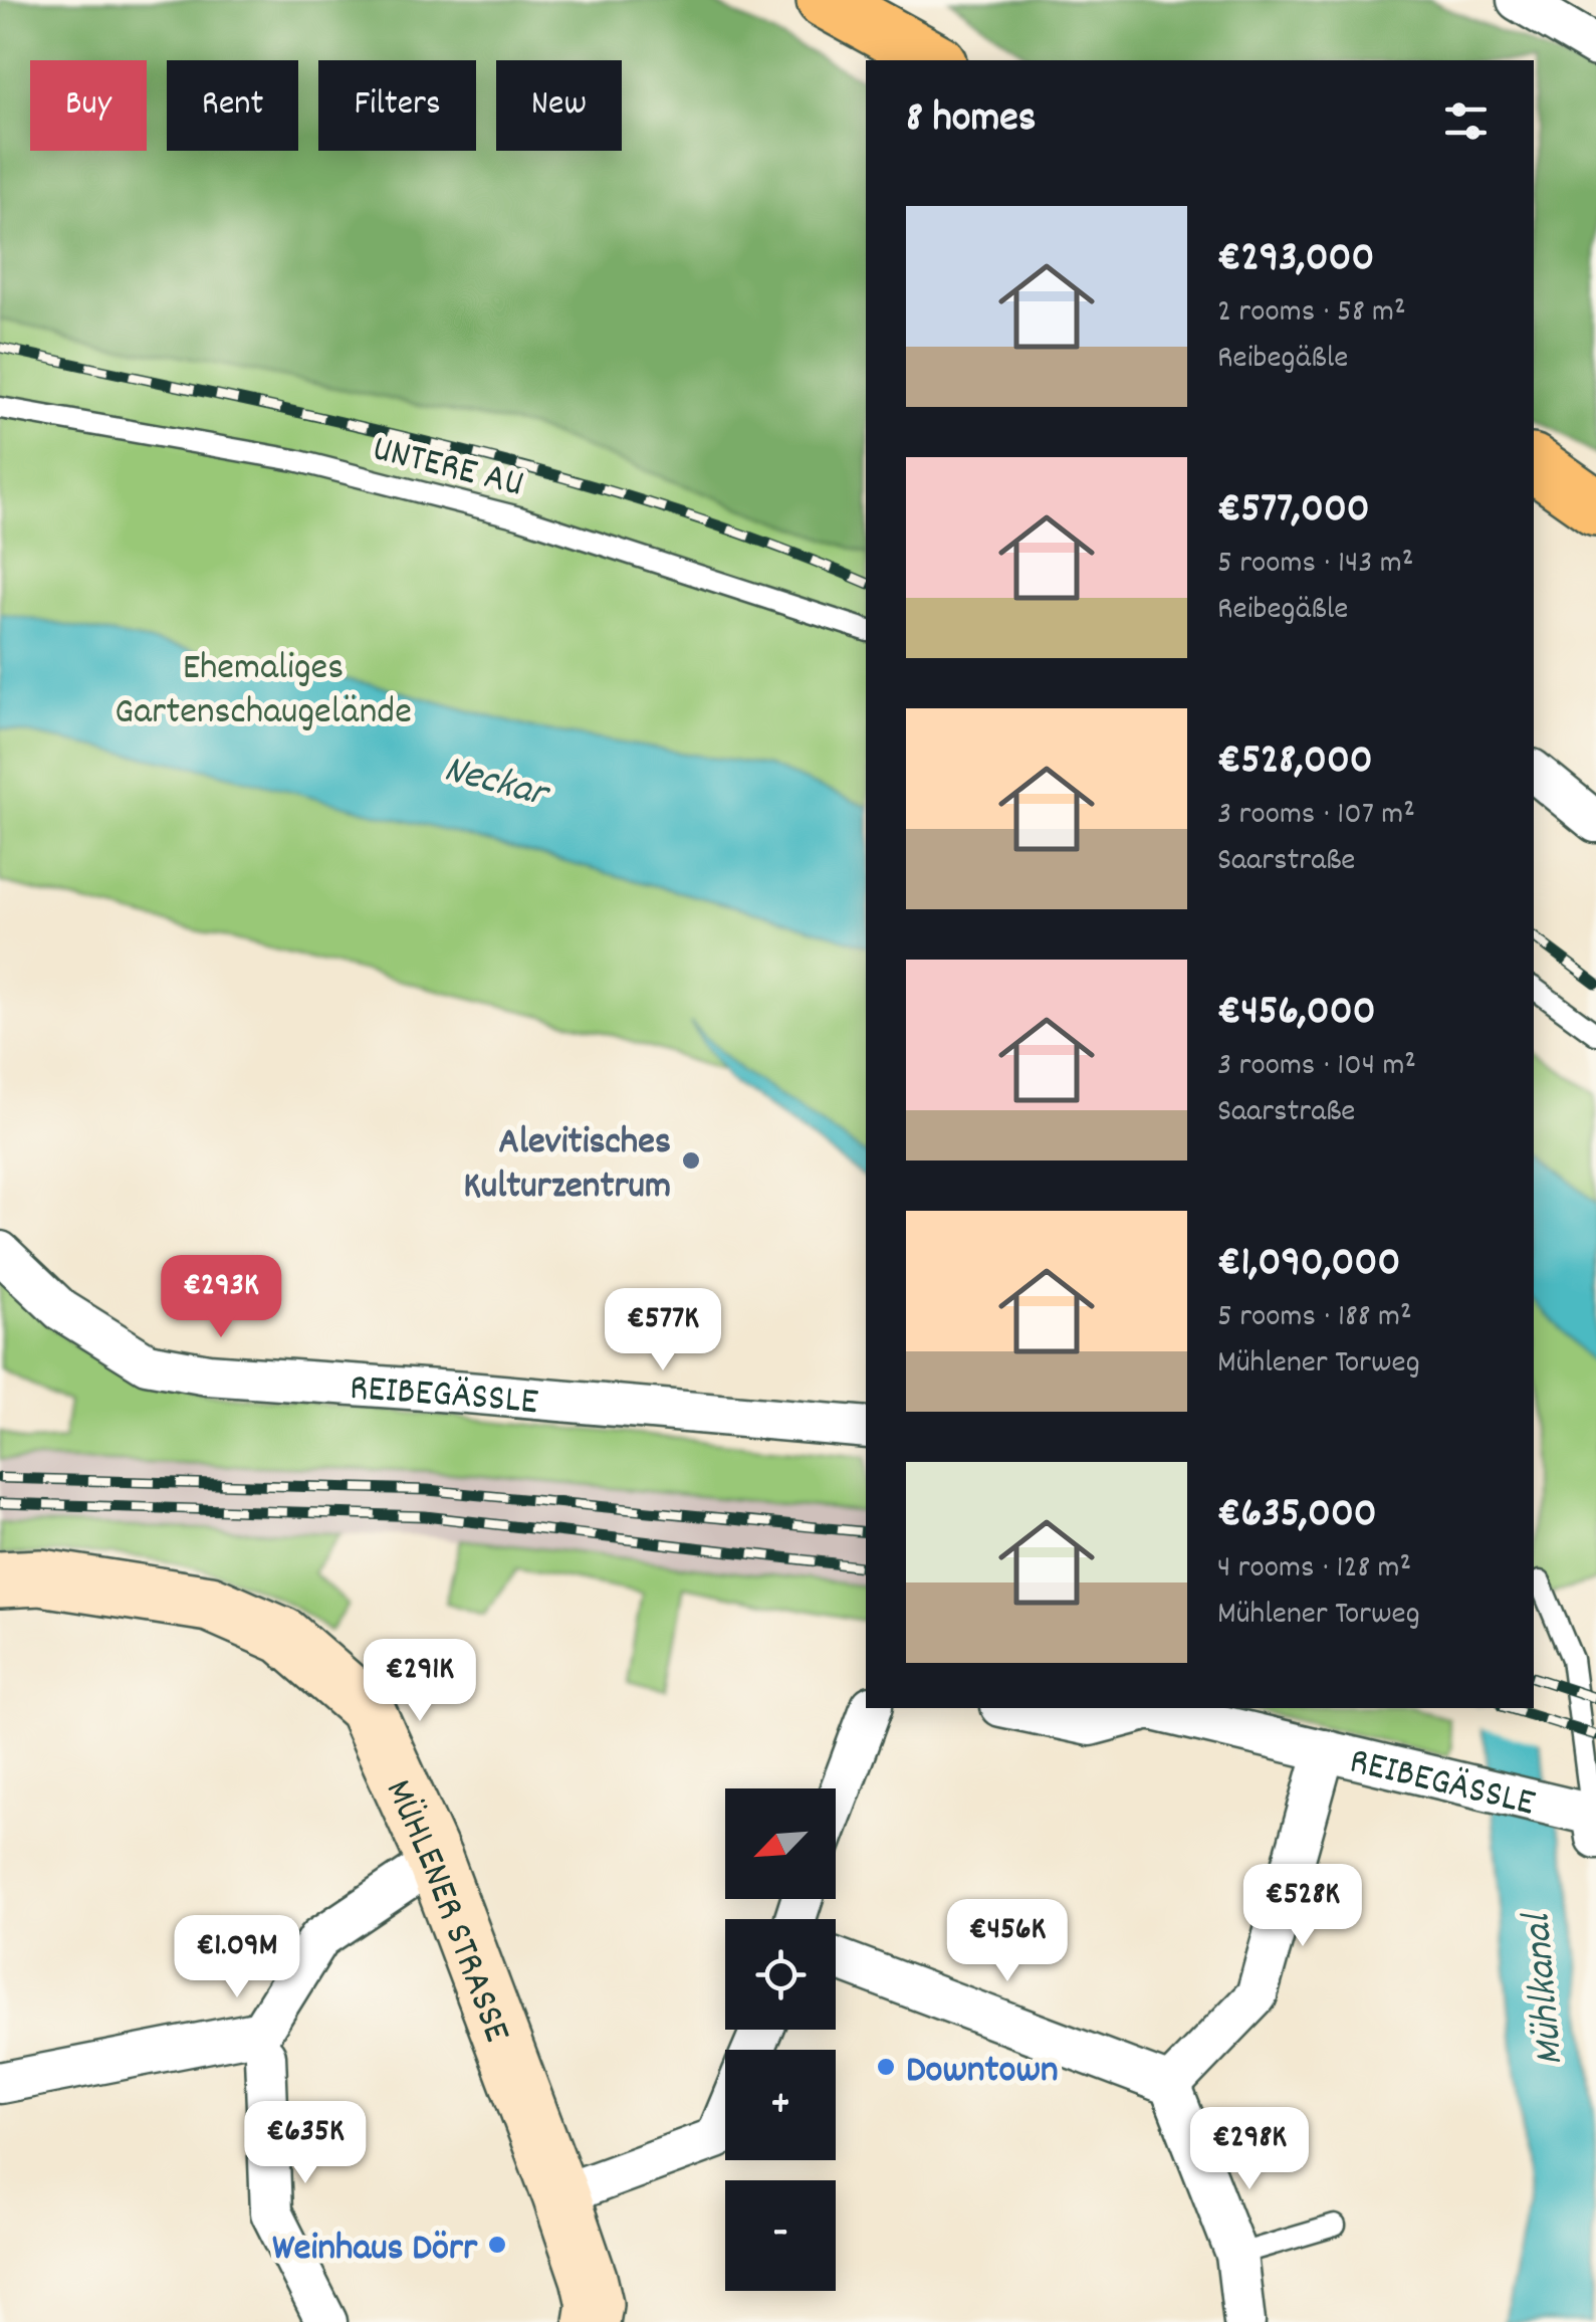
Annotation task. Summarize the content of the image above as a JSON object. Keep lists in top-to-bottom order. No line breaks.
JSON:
{"streets":{"main road":["MÜHLENER STRASSE"],"street":["REIBEGÄSSLE"],"lane":["UNTERE AU"]},"water":["Neckar","Mühlkanal"],"parks":["Ehemaliges Gartenschaugelände"],"places":["Alevitisches Kulturzentrum","Downtown","Weinhaus Dörr"],"north":"bottom left","page":{"chip":["Buy","Rent","Filters","New"],"heading":"8 homes","list":[{"name":"€293,000","note":"2 rooms · 58 m² · Reibegäßle"},{"name":"€577,000","note":"5 rooms · 143 m² · Reibegäßle"},{"name":"€528,000","note":"3 rooms · 107 m² · Saarstraße"},{"name":"€456,000","note":"3 rooms · 104 m² · Saarstraße"},{"name":"€1,090,000","note":"5 rooms · 188 m² · Mühlener Torweg"},{"name":"€635,000","note":"4 rooms · 128 m² · Mühlener Torweg"}],"price":["€293K","€577K","€291K","€528K","€456K","€1.09M","€635K","€298K"],"map_buttons":["+","−"]}}
